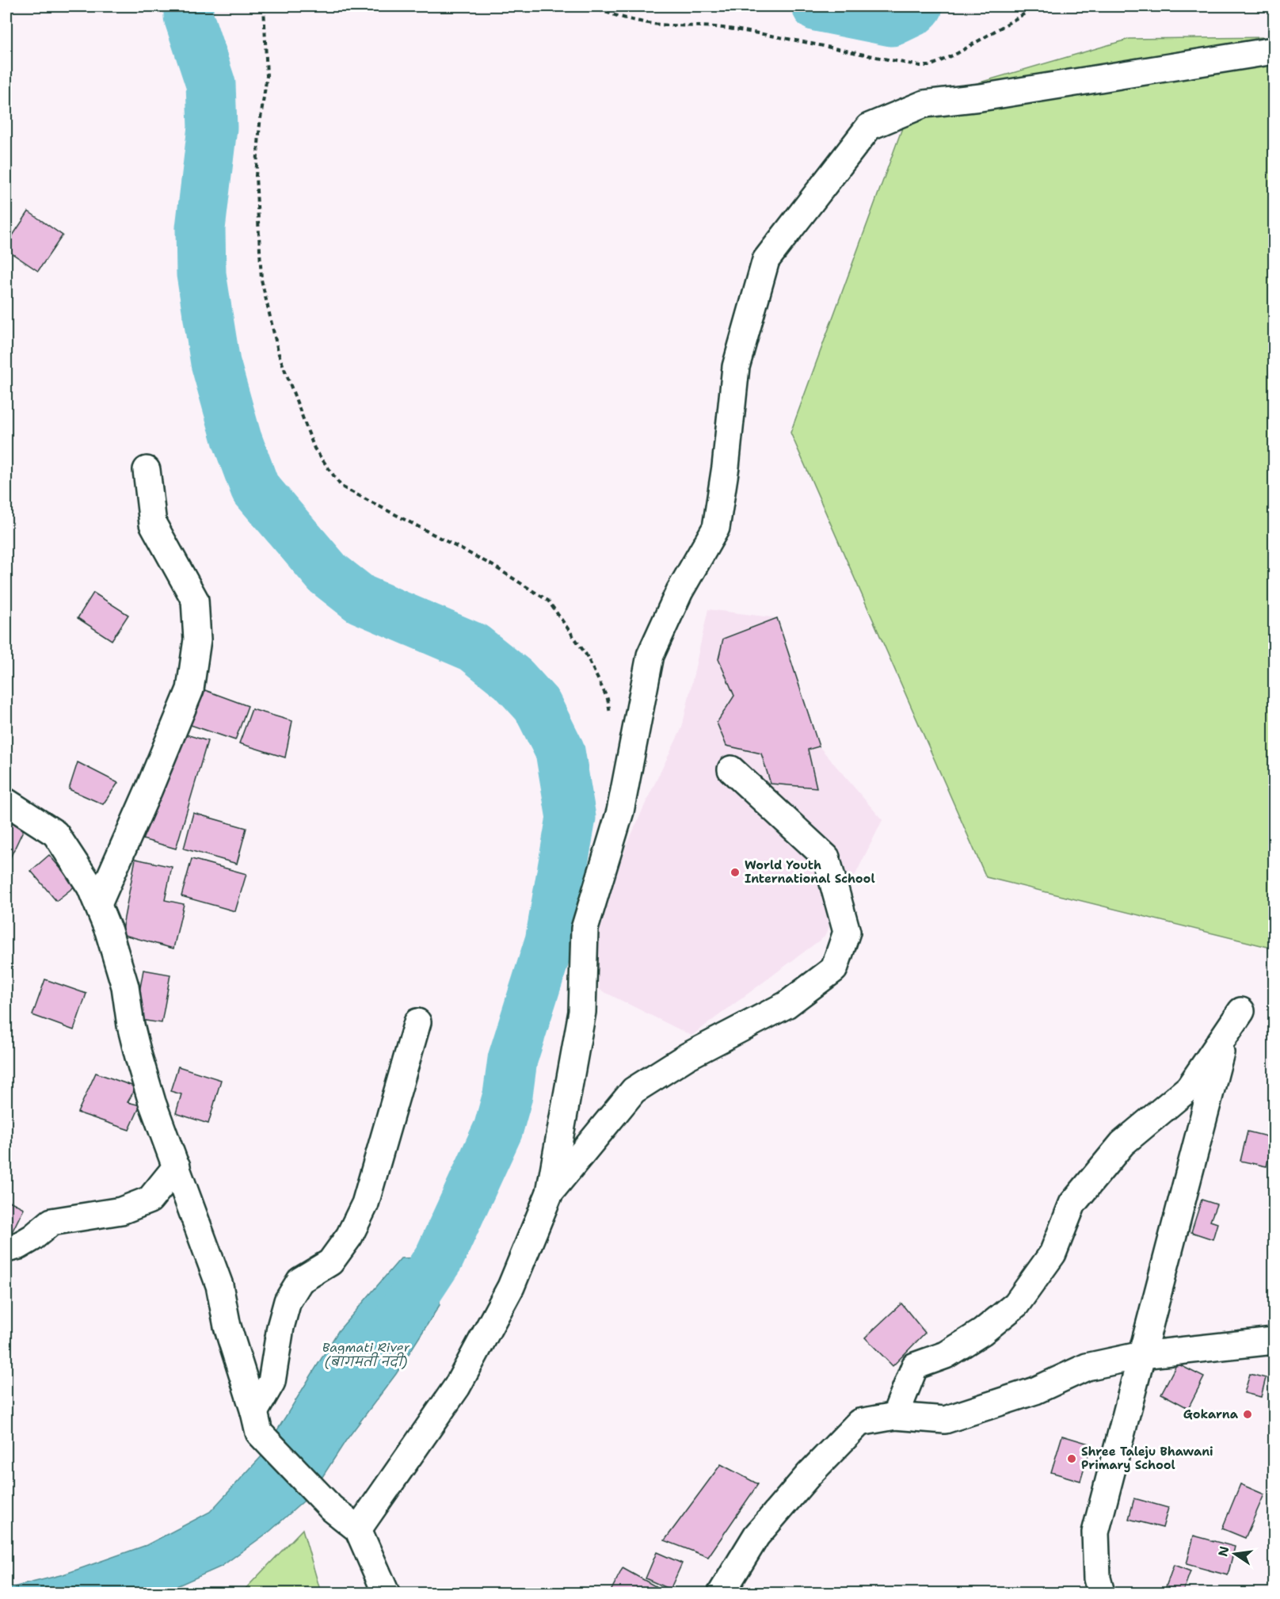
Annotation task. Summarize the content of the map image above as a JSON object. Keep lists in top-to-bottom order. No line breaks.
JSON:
{"water":["Bagmati River (बागमती नदी)"],"places":["World Youth International School","Gokarna","Shree Taleju Bhawani Primary School"],"north":"left"}
